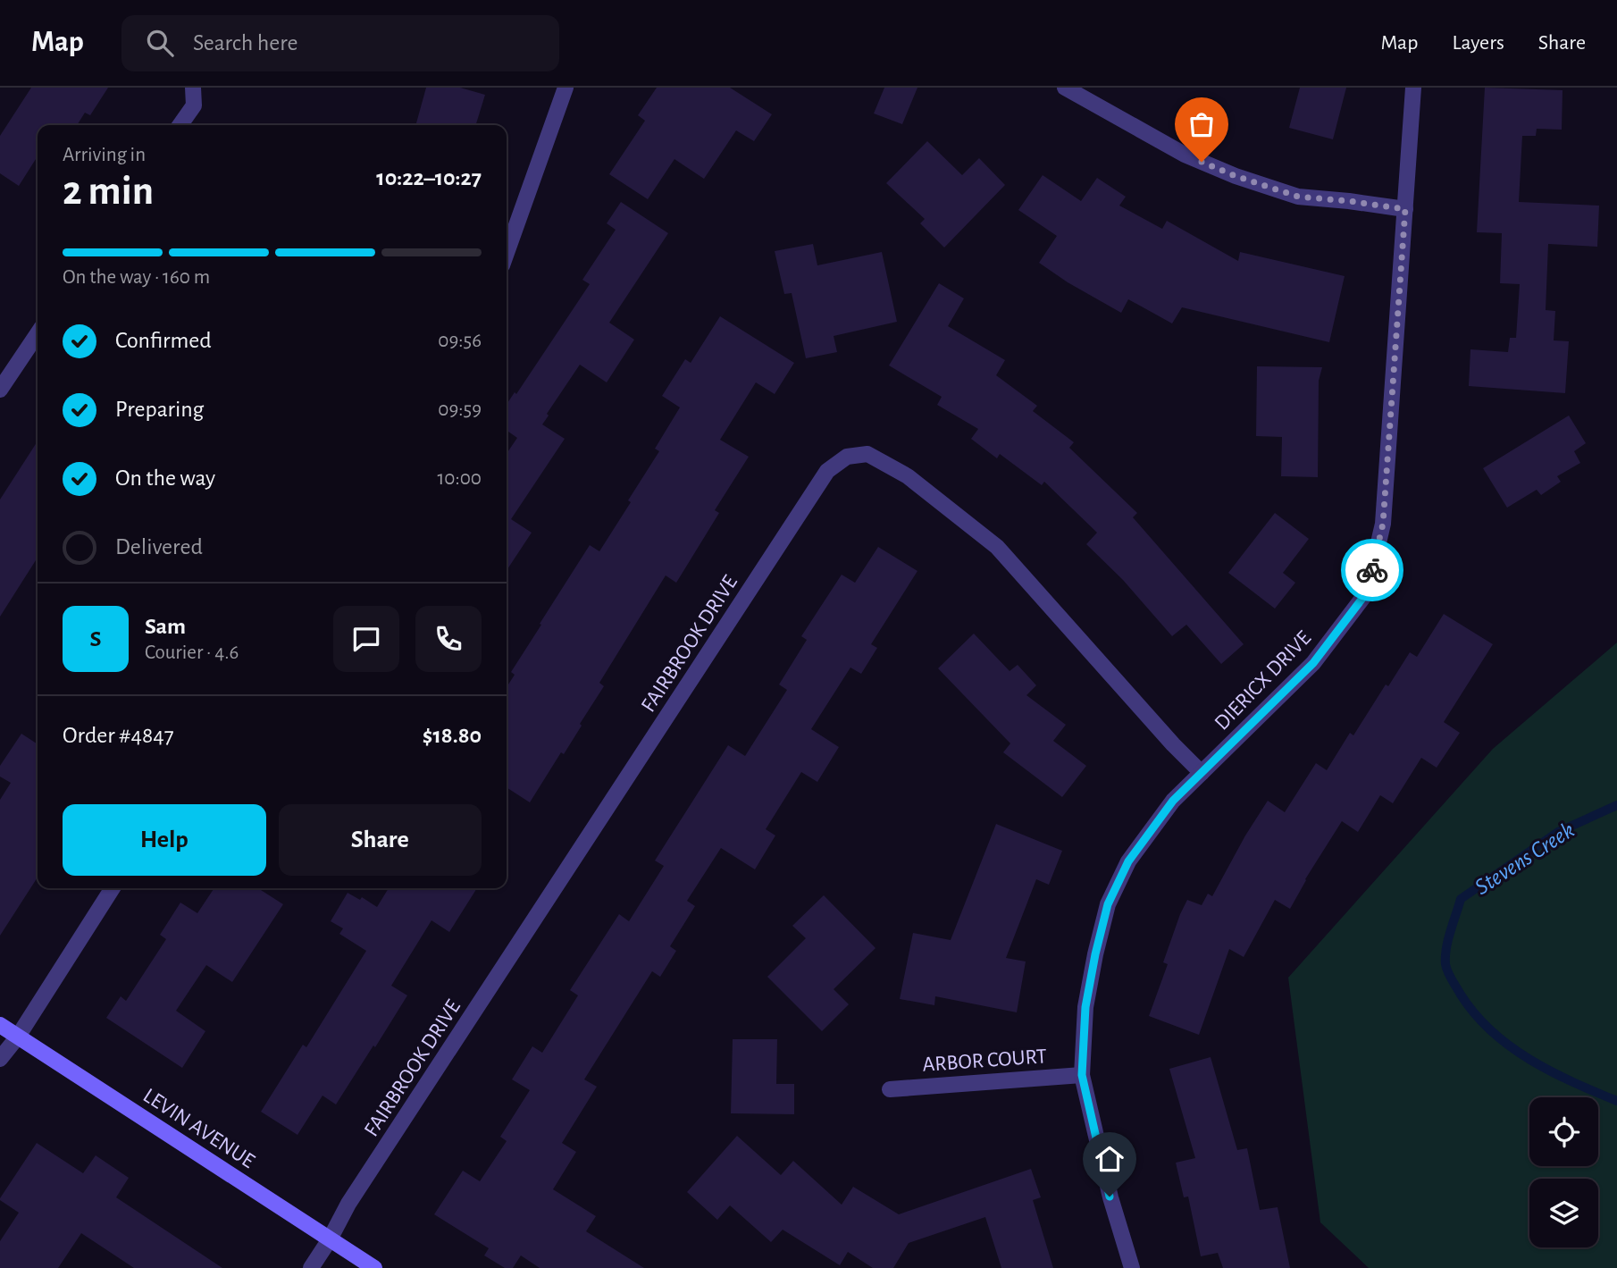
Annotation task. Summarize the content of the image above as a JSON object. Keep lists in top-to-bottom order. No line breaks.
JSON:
{"streets":{"street":["FAIRBROOK DRIVE","DIERICX DRIVE","ARBOR COURT","LEVIN AVENUE"]},"crossings":[["FAIRBROOK DRIVE","DIERICX DRIVE"],["FAIRBROOK DRIVE","LEVIN AVENUE"],["DIERICX DRIVE","ARBOR COURT"]],"water":["Stevens Creek"],"page":{"header":"Map","search":"Search here","nav":["Map","Layers","Share"],"heading":["2 min","Arriving in","10:22–10:27"],"panel":["Sam","Courier · 4.6","Order #4847","$18.80"],"bar":"On the way · 160 m","list":[["Confirmed","09:56"],["Preparing","09:59"],["On the way","10:00"],"Delivered"],"round":"S","buttons":["Help","Share"]}}
